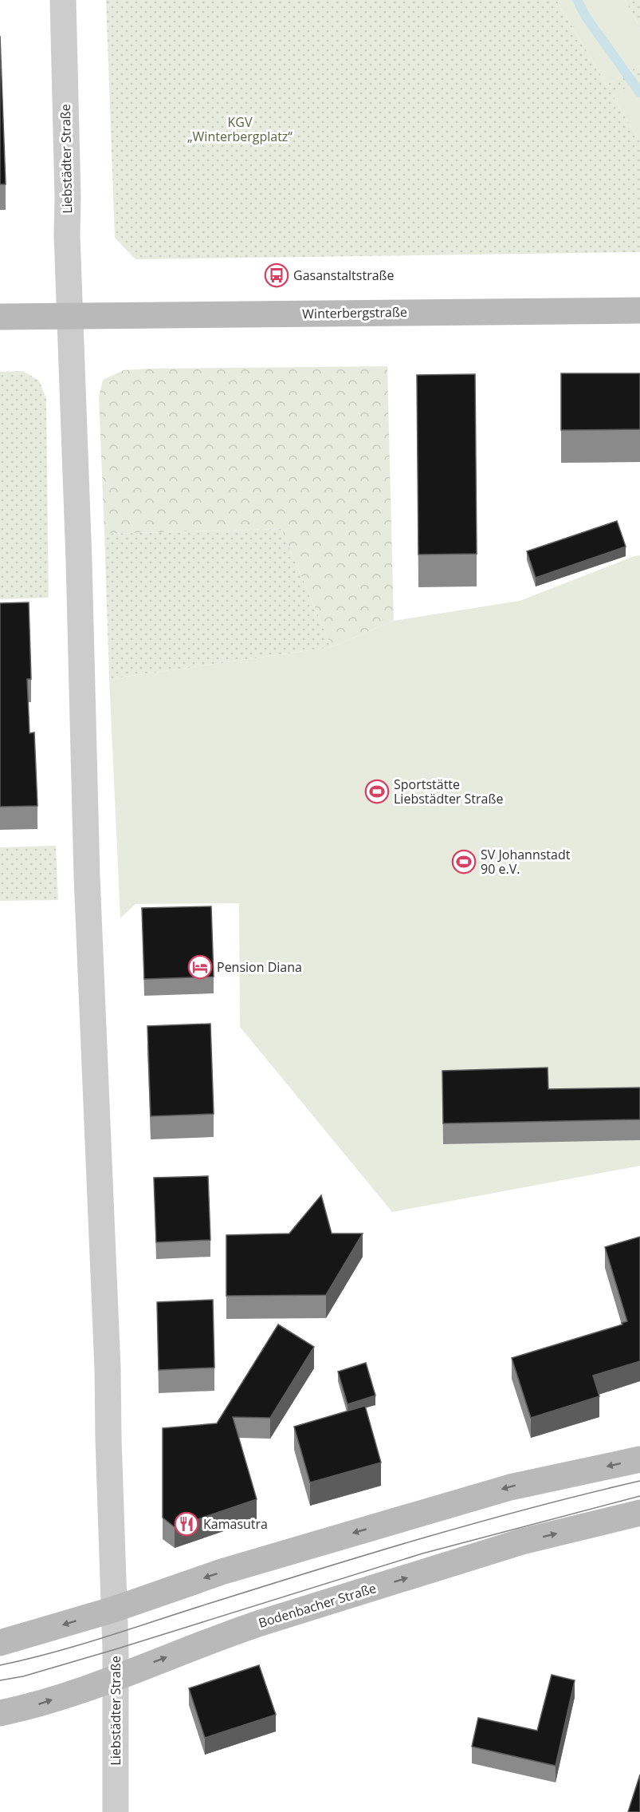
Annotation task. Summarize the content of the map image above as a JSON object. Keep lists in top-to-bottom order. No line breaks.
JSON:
{"streets":{"street":["Liebstädter Straße","Winterbergstraße","Bodenbacher Straße"]},"crossings":[["Liebstädter Straße","Winterbergstraße"],["Liebstädter Straße","Bodenbacher Straße"]],"parks":["KGV „Winterbergplatz“"],"places":{"bus stop":["Gasanstaltstraße"],"sports":["Sportstätte Liebstädter Straße","SV Johannstadt 90 e.V."],"hotel":["Pension Diana"],"restaurant":["Kamasutra"]}}
